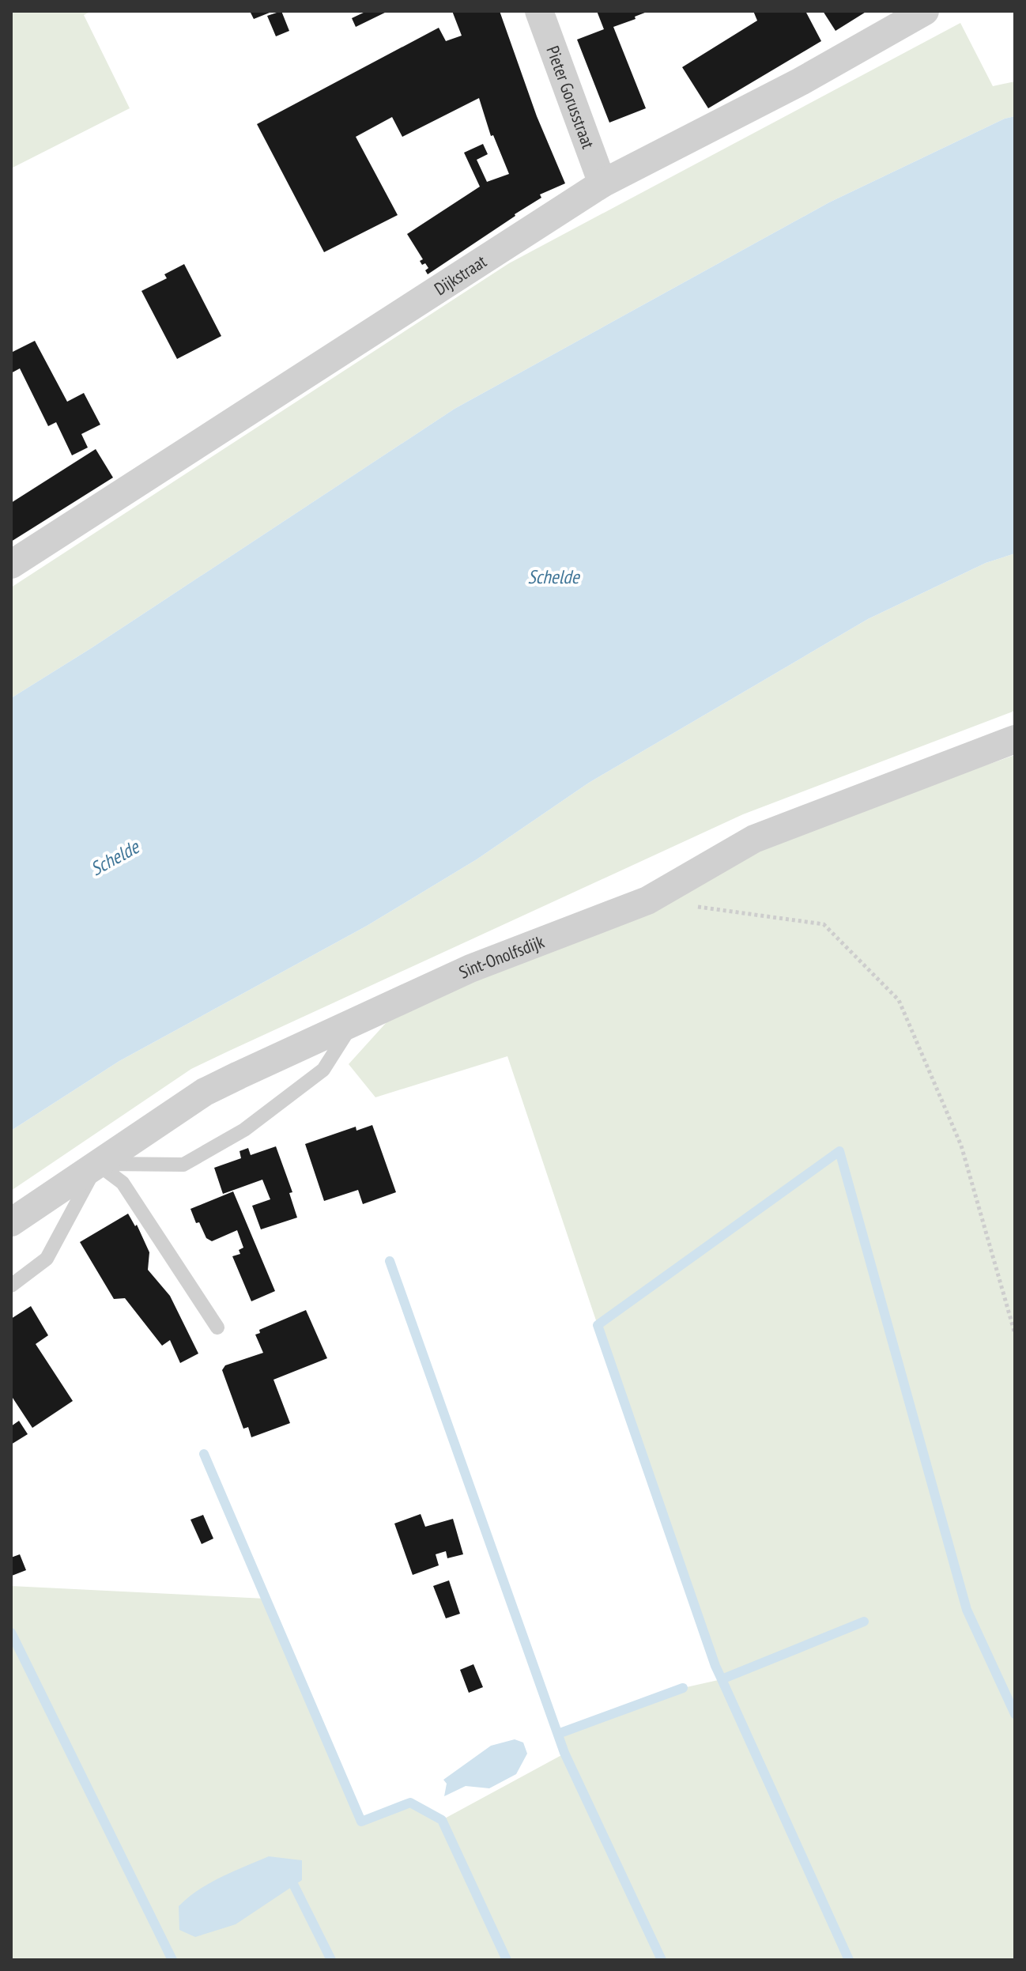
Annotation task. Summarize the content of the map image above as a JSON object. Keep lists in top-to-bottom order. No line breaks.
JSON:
{"streets":{"street":["Pieter Gorusstraat","Dijkstraat","Sint-Onolfsdijk"]},"crossings":[["Pieter Gorusstraat","Dijkstraat"]],"water":["Schelde"]}
